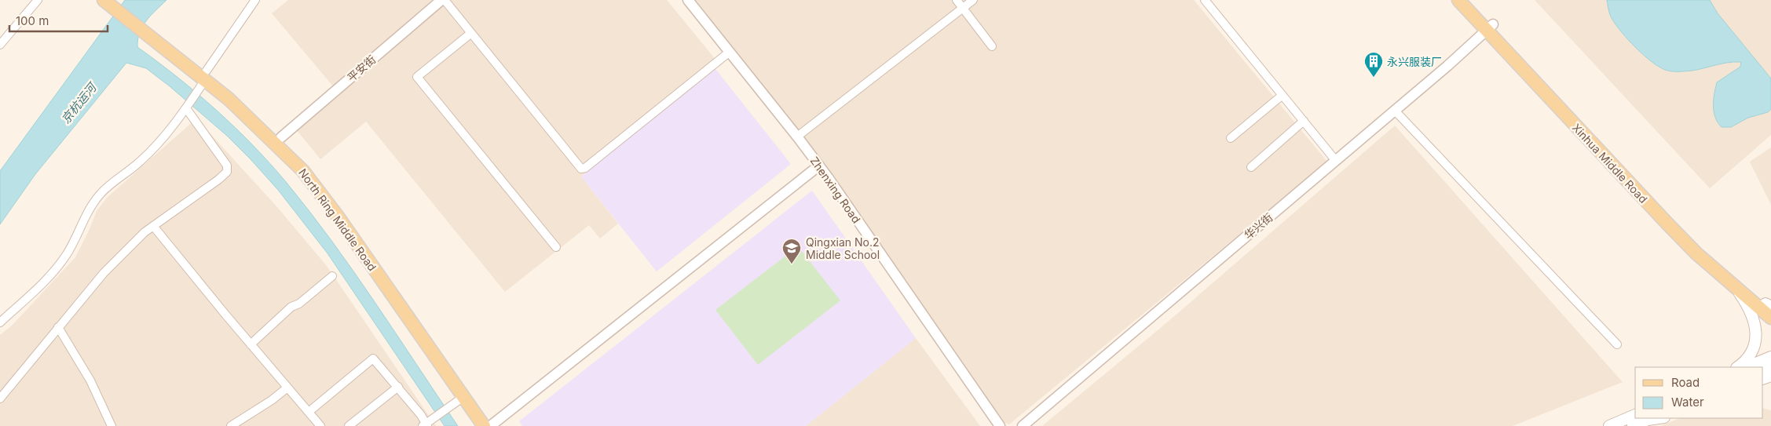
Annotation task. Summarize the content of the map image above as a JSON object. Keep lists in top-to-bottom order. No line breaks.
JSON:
{"streets":{"main road":["Xinhua Middle Road","North Ring Middle Road"],"street":["平安街","Zhenxing Road","华兴街"]},"crossings":[["平安街","North Ring Middle Road"],["Xinhua Middle Road","华兴街"]],"water":["京杭运河"],"places":{"building":["永兴服装厂"],"school or university":["Qingxian No.2 Middle School"]},"legend":["Road","Water"],"scale_bar":"100 m"}
